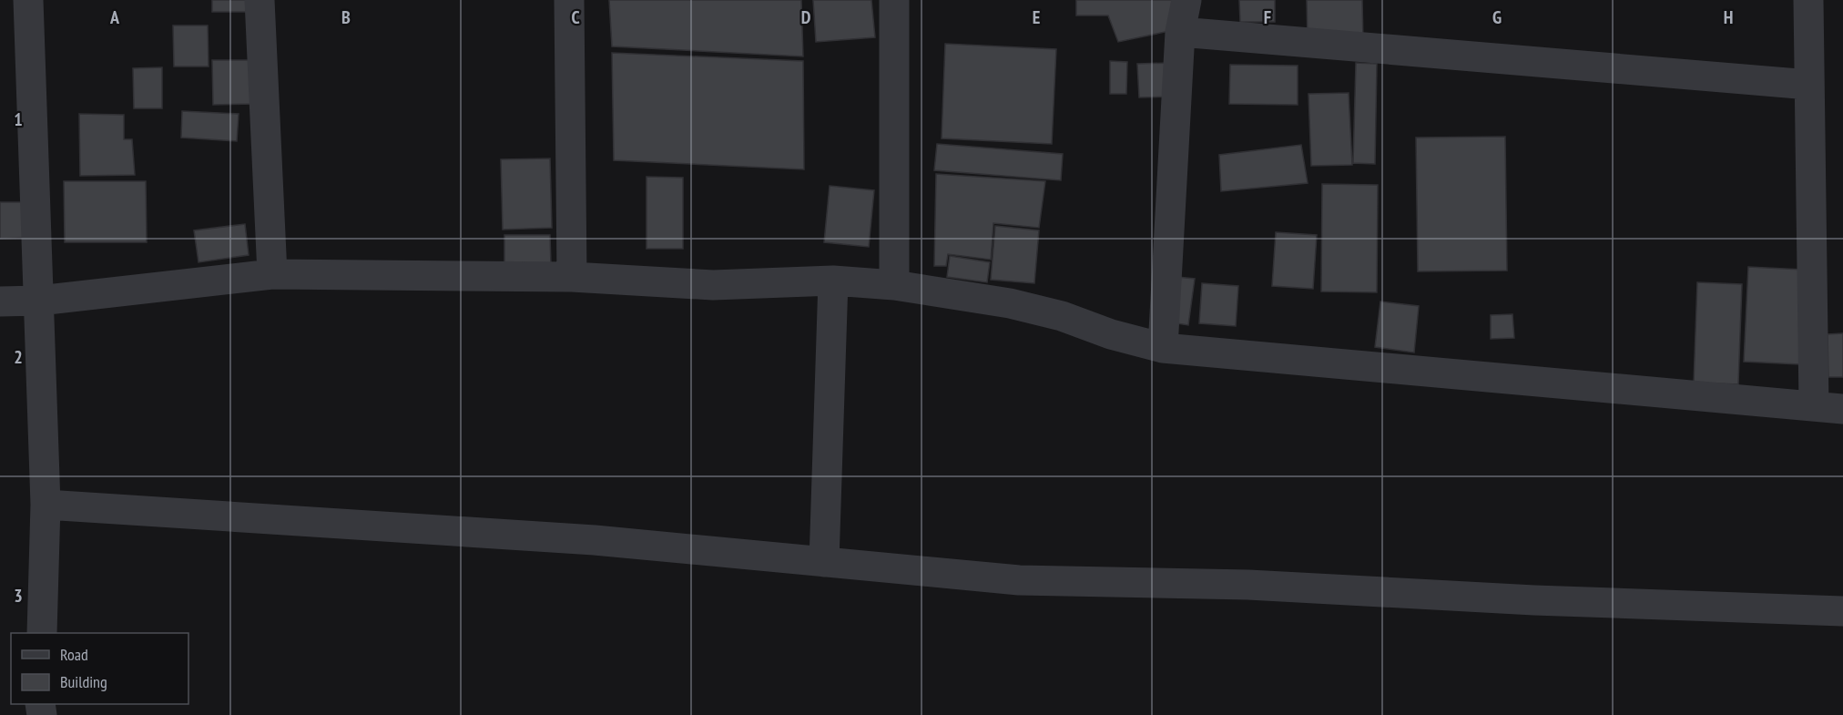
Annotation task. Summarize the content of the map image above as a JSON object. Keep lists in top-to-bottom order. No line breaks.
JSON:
{"legend":["Road","Building"],"grid":{"columns":["A","B","C","D","E","F","G","H"],"rows":["1","2","3"]}}
